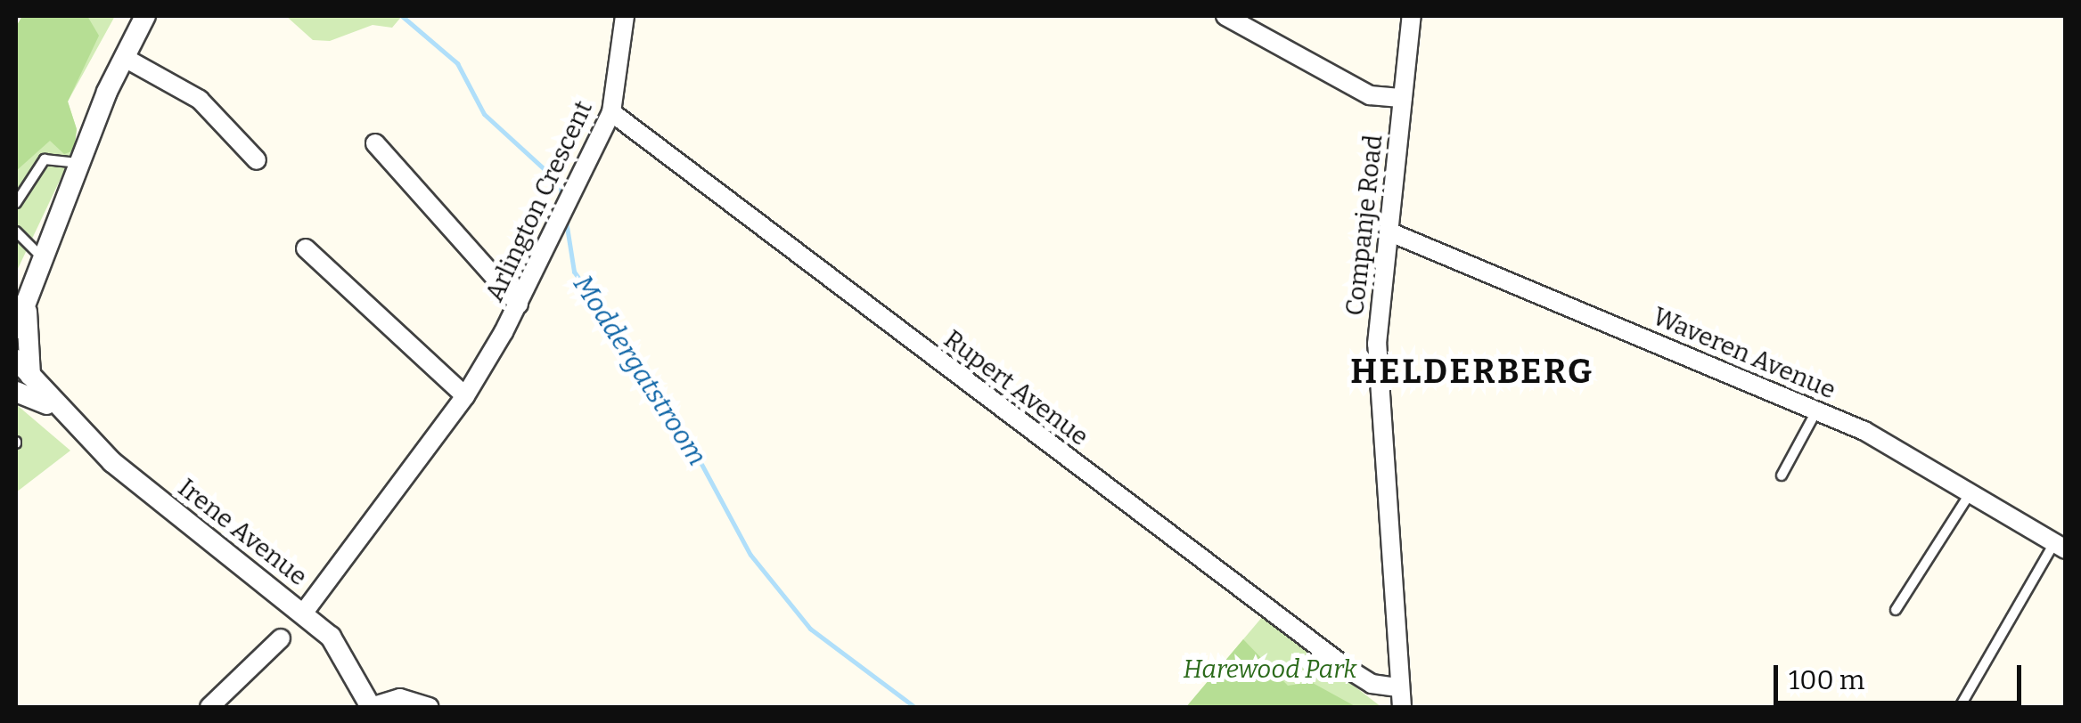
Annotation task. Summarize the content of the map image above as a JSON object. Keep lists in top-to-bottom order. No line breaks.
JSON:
{"streets":{"street":["Arlington Crescent","Companje Road","Waveren Avenue","Rupert Avenue","Irene Avenue"]},"crossings":[["Arlington Crescent","Rupert Avenue"],["Arlington Crescent","Irene Avenue"],["Companje Road","Waveren Avenue"],["Companje Road","Rupert Avenue"]],"districts":["HELDERBERG"],"water":["Moddergatstroom"],"parks":["Harewood Park"],"scale_bar":"100 m"}
